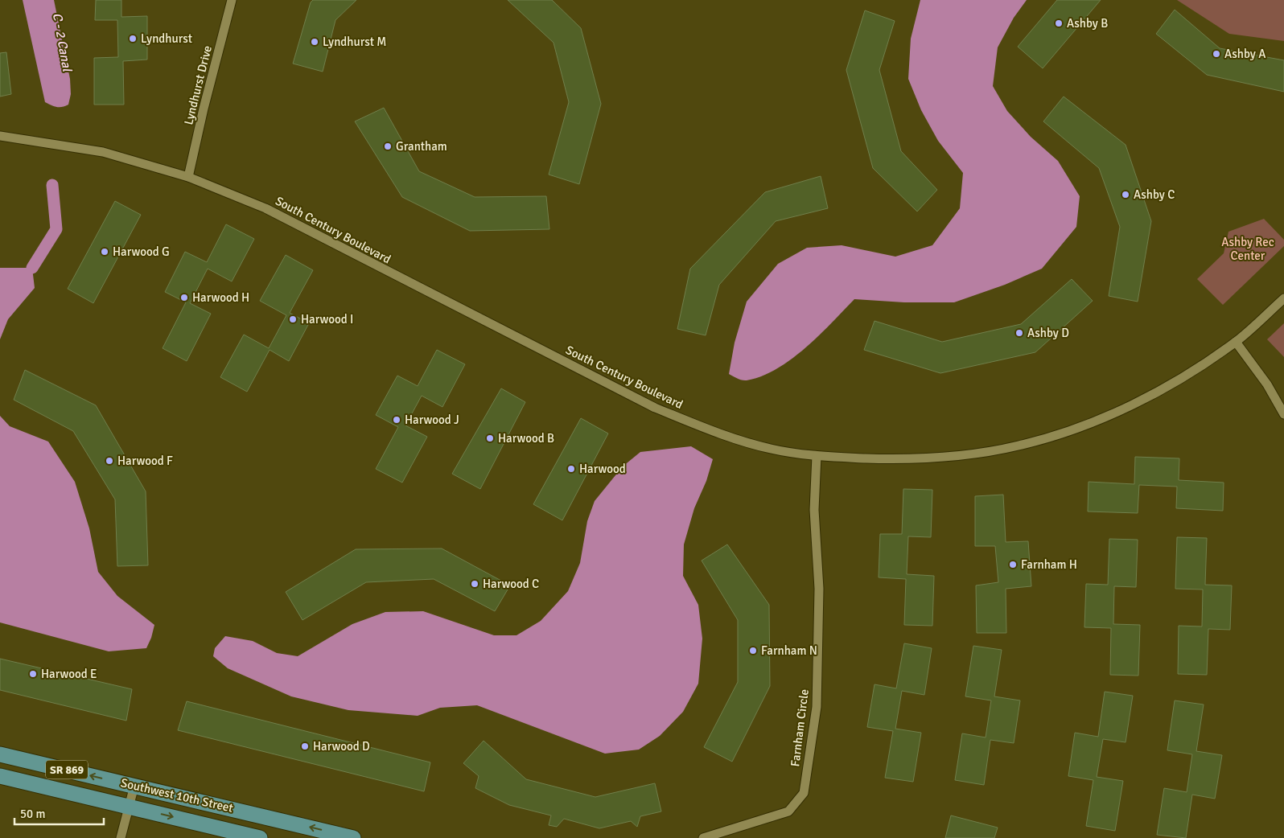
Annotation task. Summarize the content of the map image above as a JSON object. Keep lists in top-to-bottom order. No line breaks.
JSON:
{"streets":{"main road":["SR 869","Southwest 10th Street"],"street":["Lyndhurst Drive","South Century Boulevard","Farnham Circle"]},"crossings":[["Lyndhurst Drive","South Century Boulevard"],["South Century Boulevard","Farnham Circle"]],"water":["C - 2 Canal"],"parks":["Ashby Rec Center"],"places":["Ashby B","Lyndhurst","Lyndhurst M","Ashby A","Grantham","Ashby C","Harwood G","Harwood H","Harwood I","Ashby D","Harwood J","Harwood B","Harwood F","Harwood","Farnham H","Harwood C","Farnham N","Harwood E","Harwood D"],"scale_bar":"50 m"}
